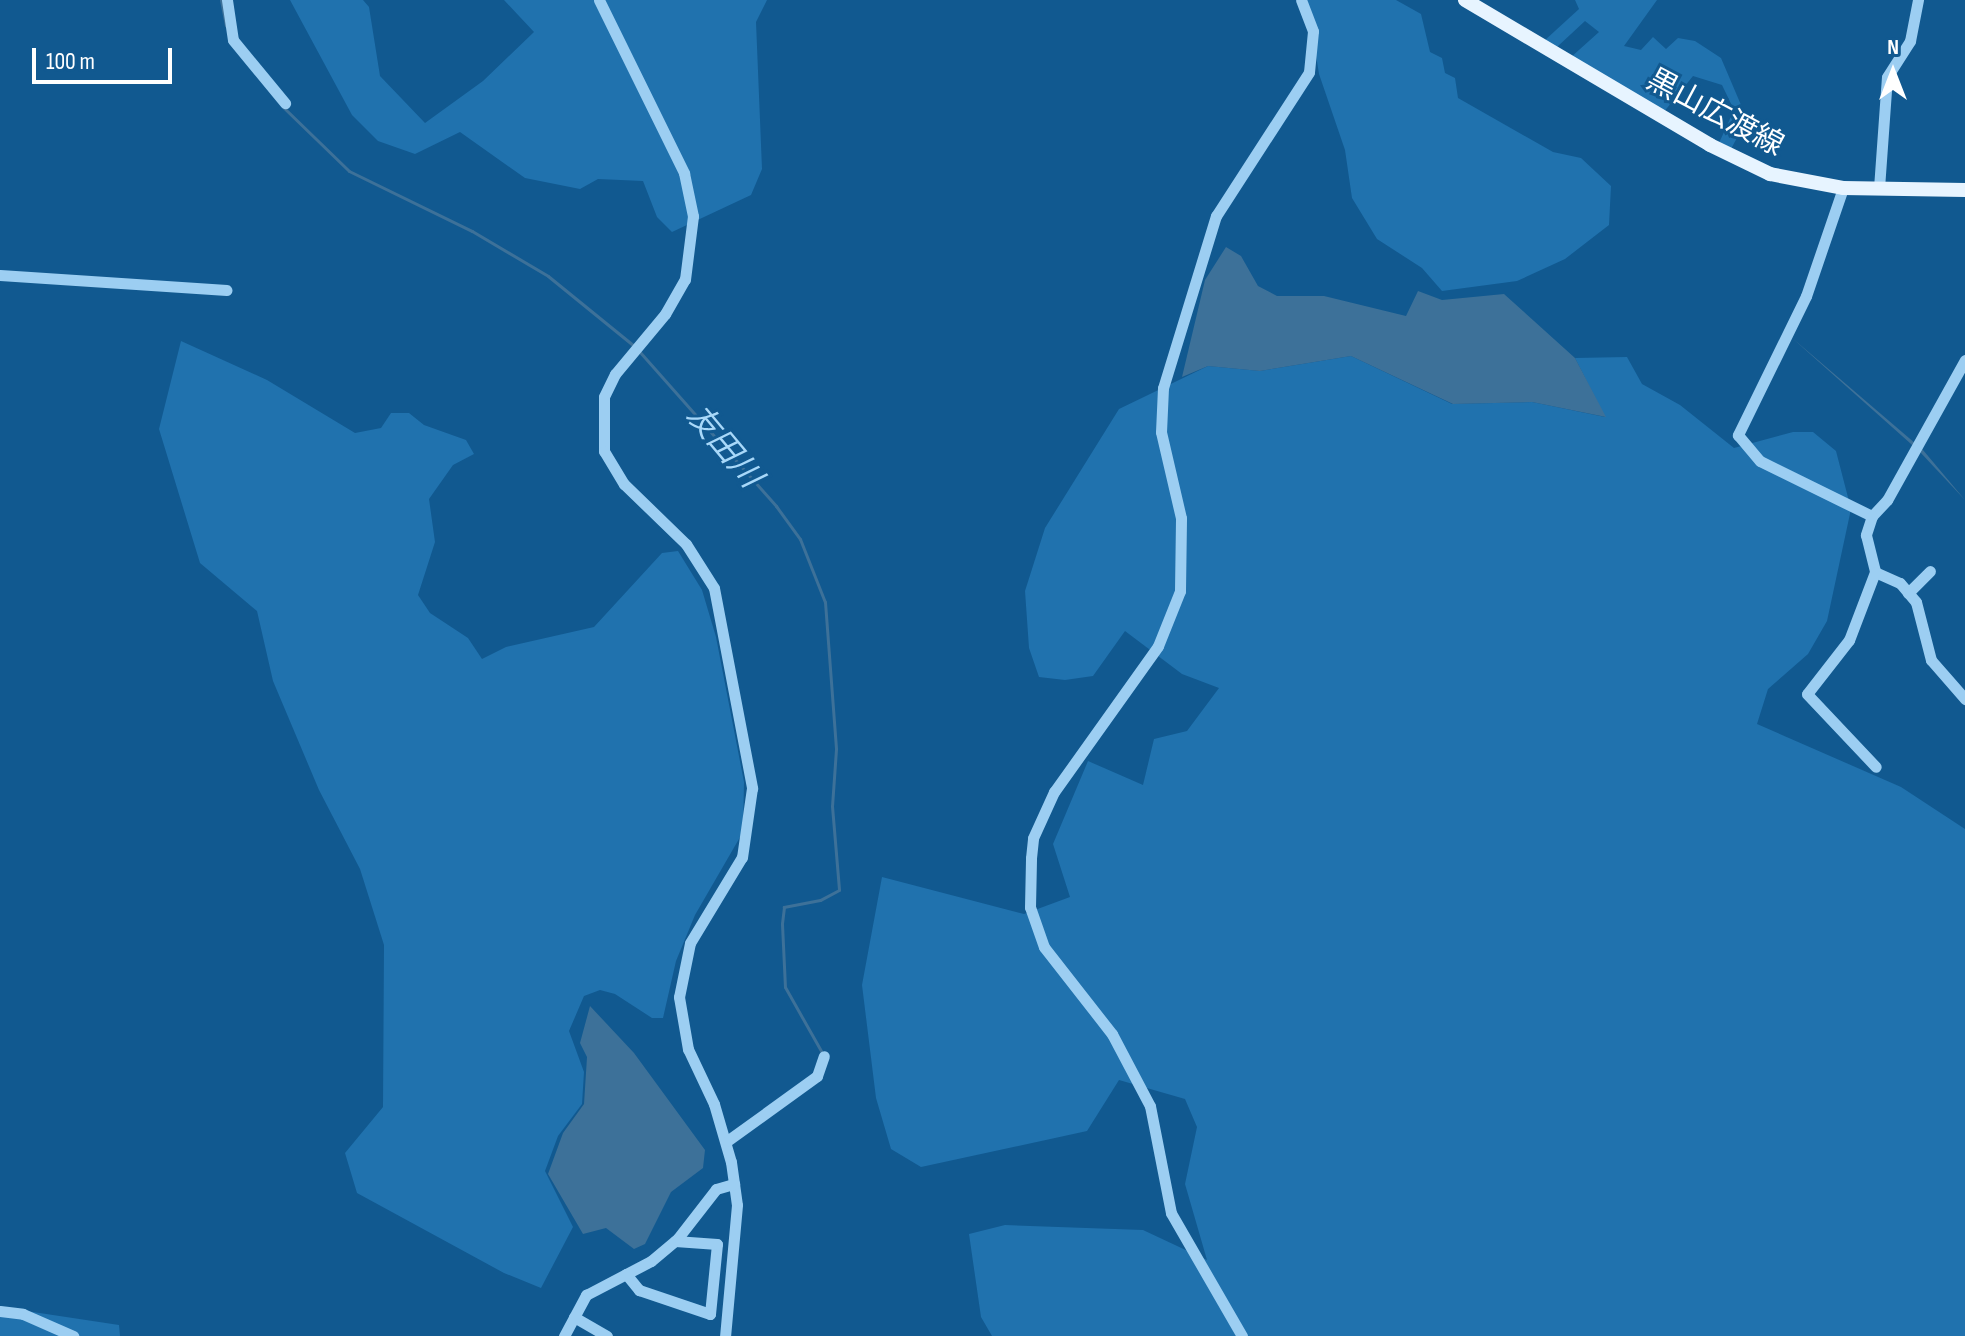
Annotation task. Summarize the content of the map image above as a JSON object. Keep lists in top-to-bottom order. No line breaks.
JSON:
{"streets":{"main road":["黒山広渡線"]},"water":["友田川"],"scale_bar":"100 m","north":"top"}
